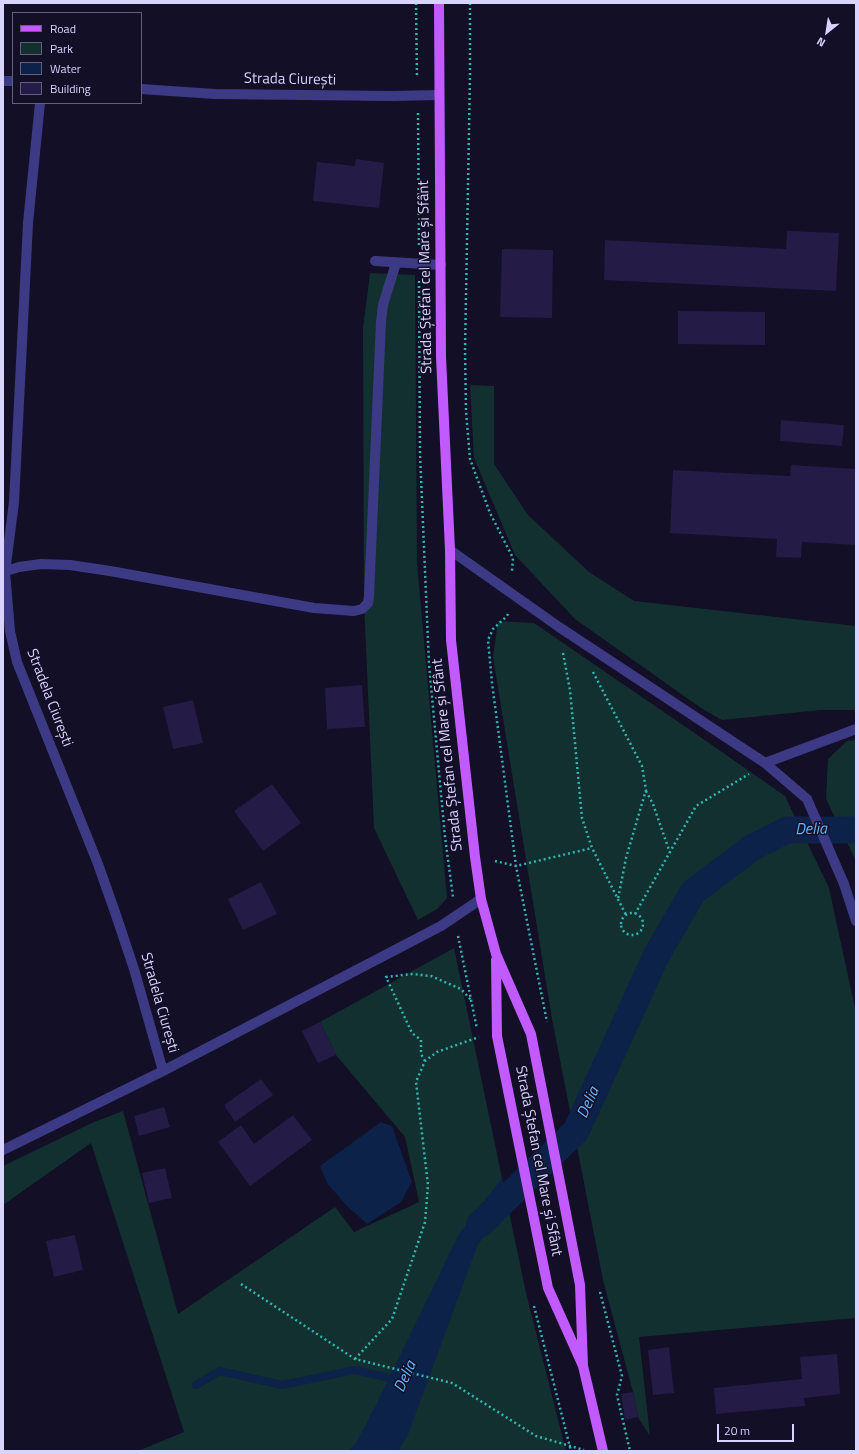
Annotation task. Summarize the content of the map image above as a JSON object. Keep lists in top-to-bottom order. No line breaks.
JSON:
{"streets":{"main road":["Strada Ștefan cel Mare și Sfânt"],"street":["Strada Ciurești","Stradela Ciurești"]},"crossings":[["Strada Ciurești","Strada Ștefan cel Mare și Sfânt"],["Strada Ștefan cel Mare și Sfânt","Stradela Ciurești"]],"water":["Delia"],"legend":["Road","Park","Water","Building"],"scale_bar":"20 m","north":"bottom left"}
